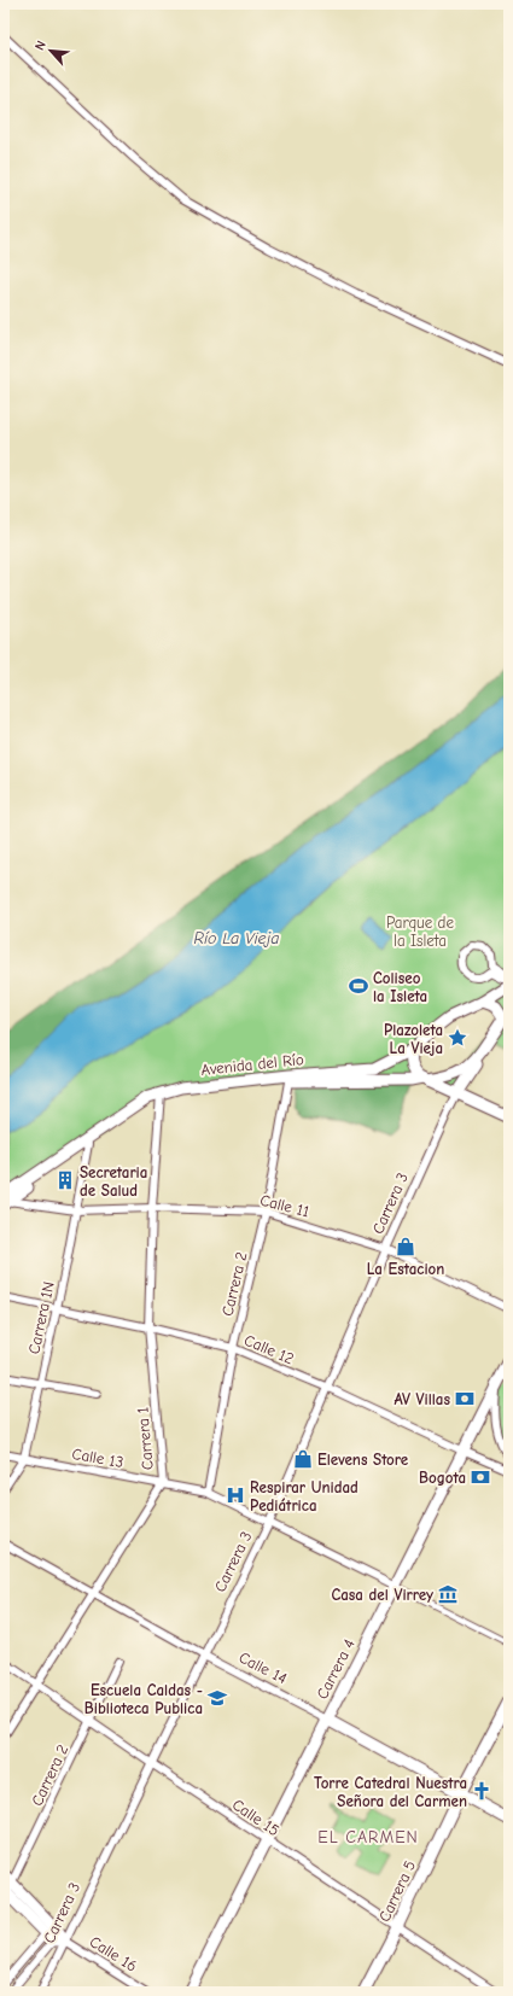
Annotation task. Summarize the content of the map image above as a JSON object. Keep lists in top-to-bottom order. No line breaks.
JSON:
{"streets":{"main road":["Avenida del Río","Carrera 3","Calle 14","Carrera 4","Carrera 5","Calle 16"],"street":["Calle 11","Carrera 2","Carrera 1N","Calle 12","Carrera 1","Calle 13","Calle 15"]},"crossings":[["Avenida del Río","Carrera 3"],["Avenida del Río","Calle 11"],["Avenida del Río","Carrera 2"],["Avenida del Río","Carrera 1N"],["Avenida del Río","Carrera 1"],["Carrera 3","Calle 11"],["Carrera 3","Calle 12"],["Carrera 3","Calle 13"],["Carrera 3","Calle 14"],["Carrera 3","Calle 15"],["Carrera 3","Calle 16"],["Calle 11","Carrera 2"],["Calle 11","Carrera 1N"],["Calle 11","Carrera 1"],["Carrera 2","Calle 12"],["Carrera 2","Calle 13"],["Carrera 2","Calle 15"],["Carrera 2","Calle 16"],["Carrera 1N","Calle 12"],["Carrera 1N","Calle 13"],["Calle 12","Carrera 1"],["Calle 12","Carrera 4"],["Carrera 1","Calle 13"],["Carrera 1","Calle 14"],["Carrera 1","Calle 15"],["Calle 13","Carrera 4"],["Calle 14","Carrera 4"],["Calle 14","Carrera 5"],["Carrera 4","Calle 15"],["Calle 15","Carrera 5"]],"districts":["EL CARMEN"],"water":["Río La Vieja"],"parks":["Parque de la Isleta"],"places":{"sports":["Coliseo la Isleta"],"place":["Plazoleta La Vieja"],"building":["Secretaria de Salud"],"shop":["La Estacion","Elevens Store"],"bank":["AV Villas","Bogota"],"hospital":["Respirar Unidad Pediátrica"],"museum":["Casa del Virrey"],"school or university":["Escuela Caldas - Biblioteca Publica"],"church":["Torre Catedral Nuestra Señora del Carmen"]},"north":"top left"}
